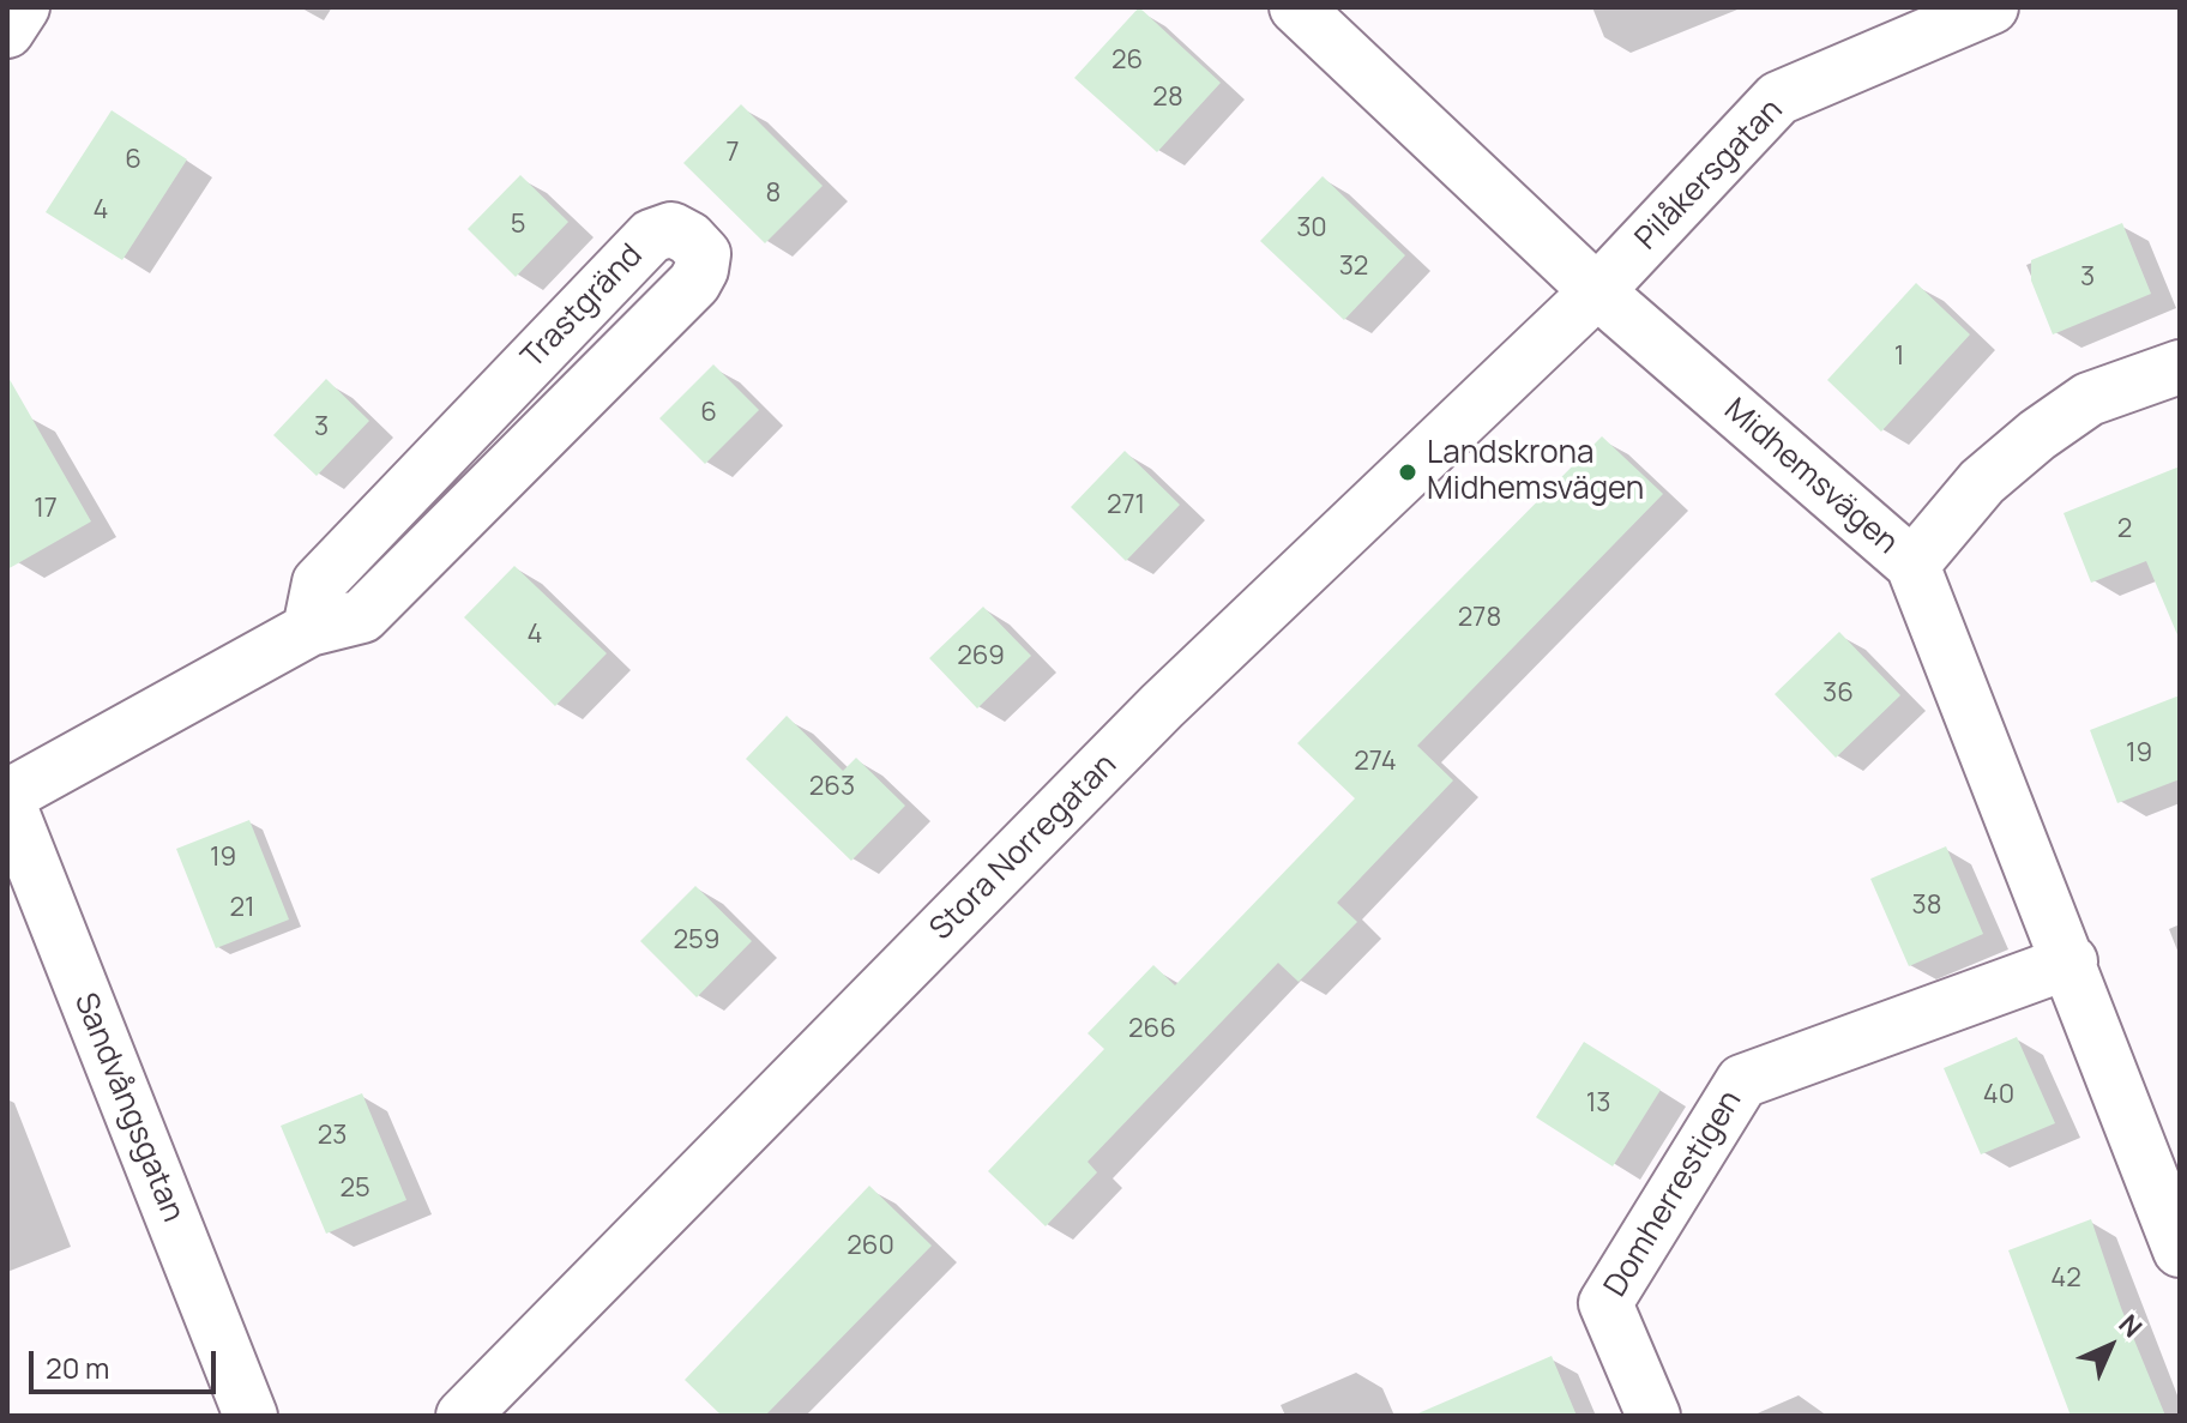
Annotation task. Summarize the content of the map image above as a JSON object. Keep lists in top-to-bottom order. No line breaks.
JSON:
{"streets":{"street":["Pilåkersgatan","Trastgränd","Midhemsvägen","Stora Norregatan","Sandvångsgatan","Domherrestigen"]},"crossings":[["Pilåkersgatan","Midhemsvägen"],["Pilåkersgatan","Stora Norregatan"],["Midhemsvägen","Stora Norregatan"],["Midhemsvägen","Domherrestigen"]],"places":["Landskrona Midhemsvägen"],"house_numbers":["26","28","7","6","8","4","5","30","32","3","1","6","3","271","17","2","278","4","269","36","19","274","263","19","38","21","259","266","40","13","23","25","260","42"],"scale_bar":"20 m","north":"top right"}
